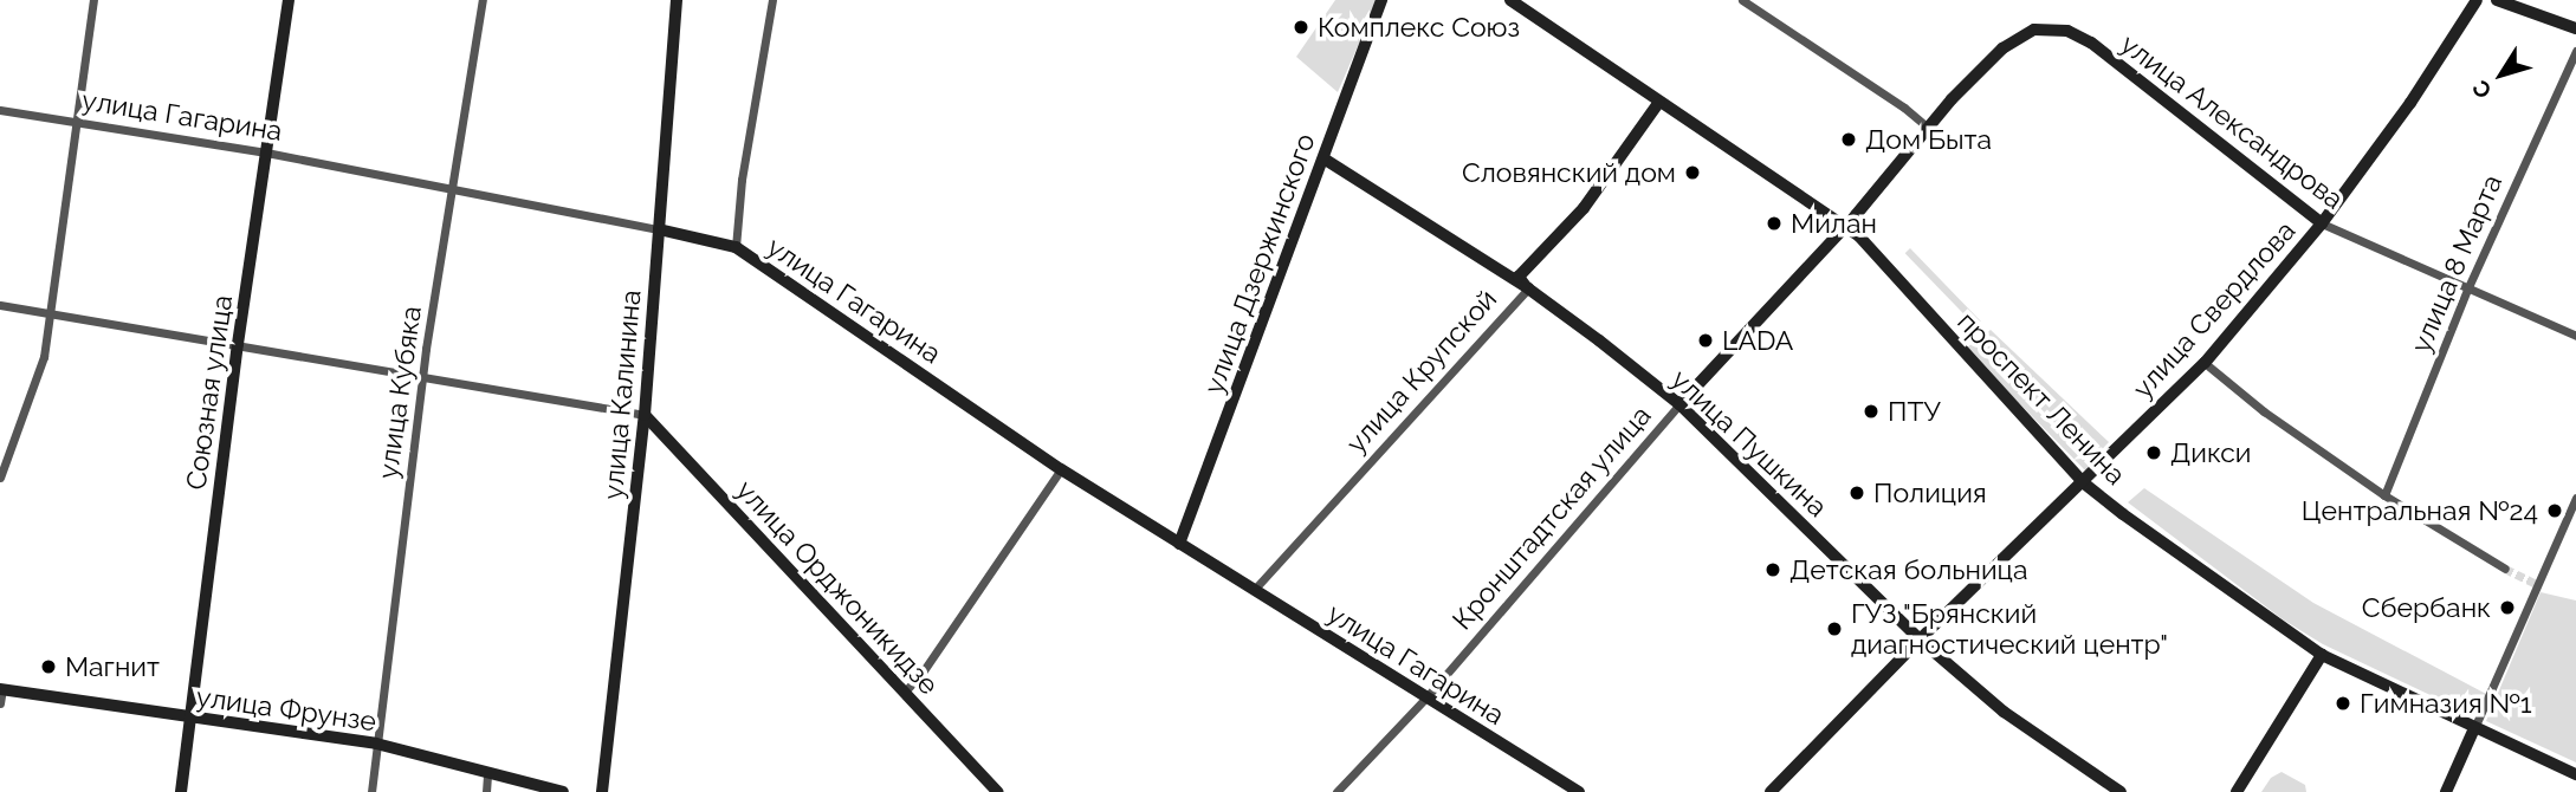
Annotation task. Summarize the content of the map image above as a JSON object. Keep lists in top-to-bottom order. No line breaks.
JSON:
{"streets":{"street":["улица Гагарина","улица Александрова","улица Дзержинского","улица 8 Марта","улица Свердлова","улица Крупской","Союзная улица","улица Кубяка","улица Калинина","проспект Ленина","улица Пушкина","Кронштадтская улица","улица Орджоникидзе","улица Фрунзе"]},"crossings":[["улица Гагарина","улица Дзержинского"],["улица Гагарина","улица Крупской"],["улица Гагарина","Союзная улица"],["улица Гагарина","улица Кубяка"],["улица Гагарина","улица Калинина"],["улица Гагарина","Кронштадтская улица"],["улица Александрова","улица 8 Марта"],["улица Александрова","улица Свердлова"],["улица Александрова","Кронштадтская улица"],["улица Дзержинского","улица Пушкина"],["улица Свердлова","проспект Ленина"],["улица Свердлова","улица Пушкина"],["улица Крупской","проспект Ленина"],["улица Крупской","улица Пушкина"],["Союзная улица","улица Фрунзе"],["улица Кубяка","улица Фрунзе"],["улица Калинина","улица Орджоникидзе"],["проспект Ленина","Кронштадтская улица"],["улица Пушкина","Кронштадтская улица"]],"places":["Комплекс Союз","Дом Быта","Словянский дом","Милан","LADA","ПТУ","Дикси","Полиция","Центральная №24","Детская больница","Сбербанк","ГУЗ \"Брянский диагностический центр\"","Магнит","Гимназия №1"],"north":"bottom left"}
